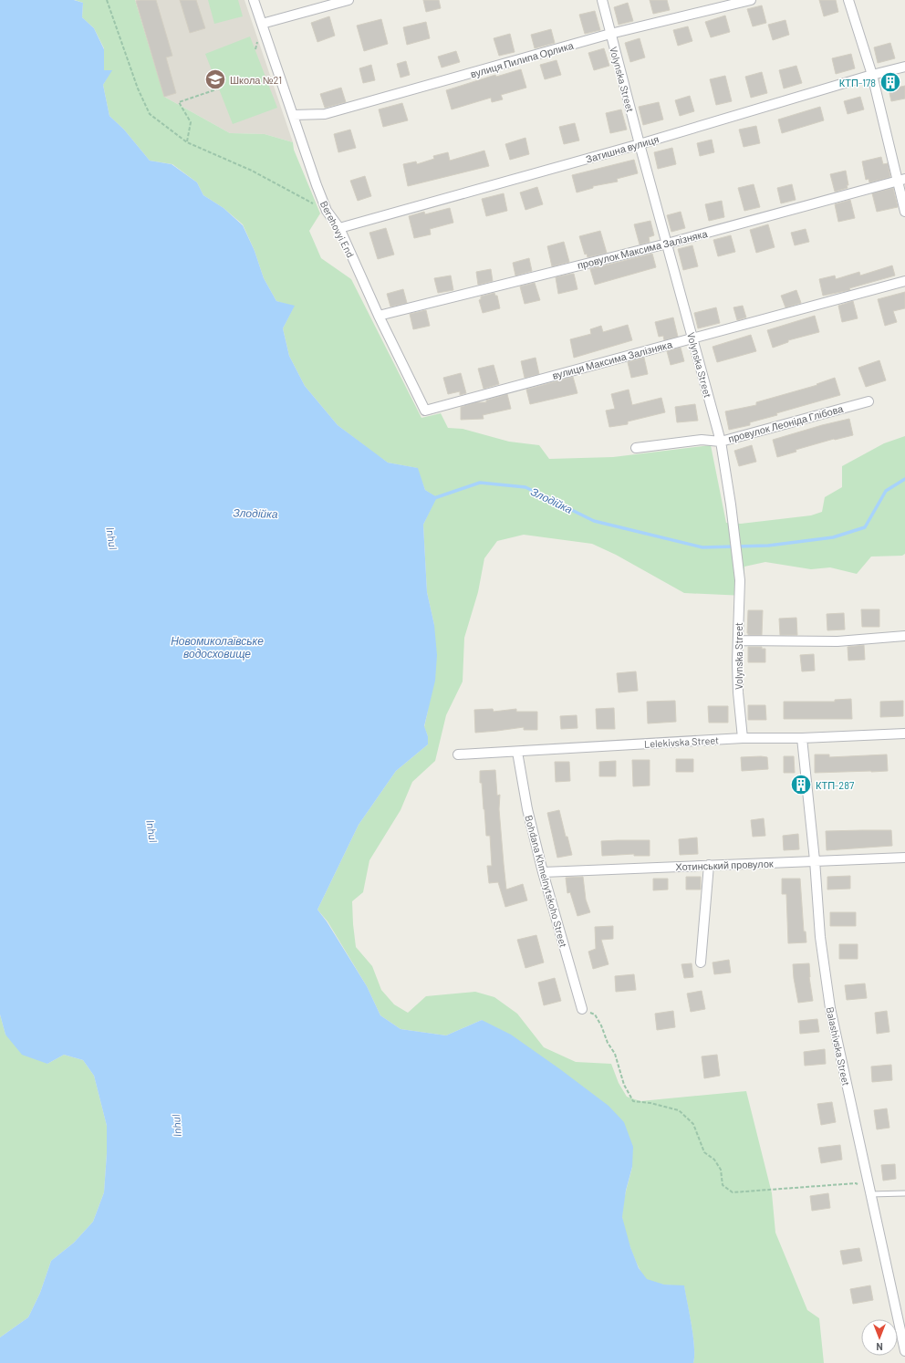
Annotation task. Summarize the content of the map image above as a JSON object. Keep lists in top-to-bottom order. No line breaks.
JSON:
{"streets":{"street":["вулиця Пилипа Орлика","Volynska Street","Затишна вулиця","Berehovyi End","провулок Максима Залізняка","вулиця Максима Залізняка","провулок Леоніда Глібова","Lelekivska Street","Хотинський провулок","Bohdana Khmelnytskoho Street","Balashivska Street"]},"crossings":[["вулиця Пилипа Орлика","Volynska Street"],["вулиця Пилипа Орлика","Berehovyi End"],["Volynska Street","Затишна вулиця"],["Volynska Street","провулок Максима Залізняка"],["Volynska Street","вулиця Максима Залізняка"],["Volynska Street","провулок Леоніда Глібова"],["Volynska Street","Lelekivska Street"],["Затишна вулиця","Berehovyi End"],["Berehovyi End","провулок Максима Залізняка"],["Berehovyi End","вулиця Максима Залізняка"],["Lelekivska Street","Bohdana Khmelnytskoho Street"],["Lelekivska Street","Balashivska Street"],["Хотинський провулок","Bohdana Khmelnytskoho Street"],["Хотинський провулок","Balashivska Street"]],"water":["Злодійка","Inhul","Новомиколаївське водосховище"],"places":{"school or university":["Школа №21"],"building":["КТП-178","КТП-287"]},"north":"bottom"}
